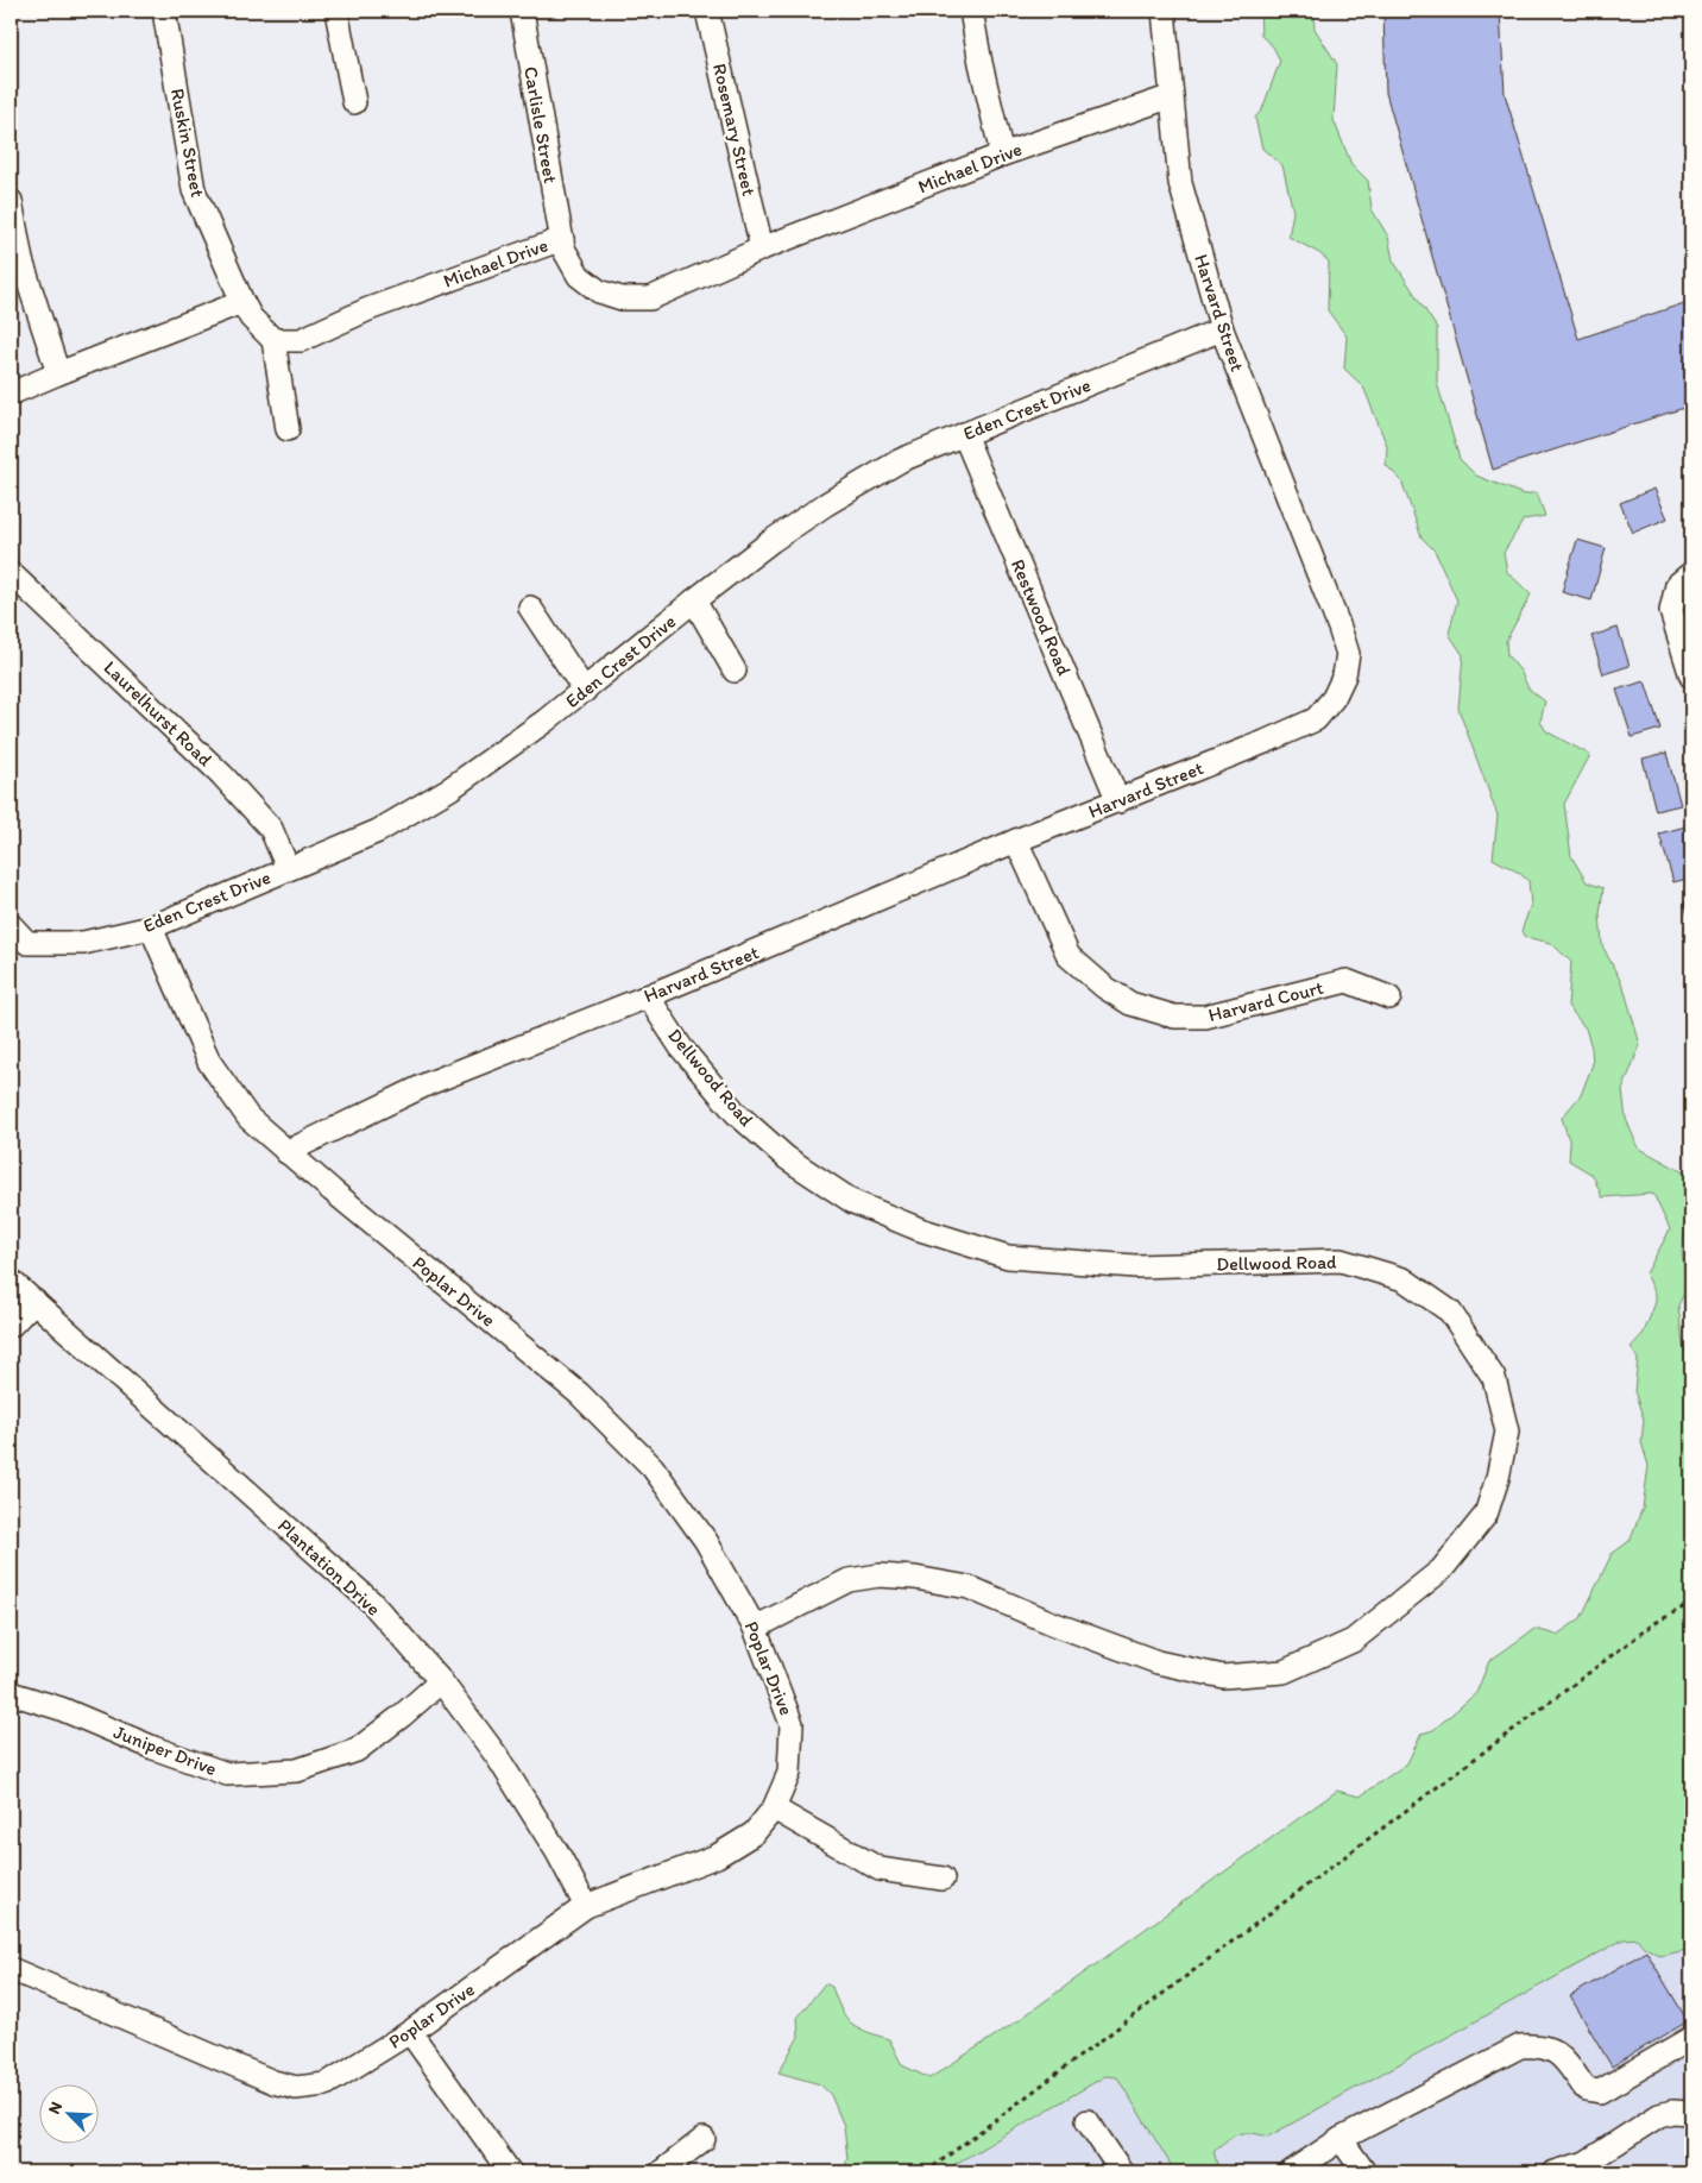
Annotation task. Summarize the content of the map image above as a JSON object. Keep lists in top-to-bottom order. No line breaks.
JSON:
{"streets":{"street":["Carlisle Street","Rosemary Street","Ruskin Street","Michael Drive","Harvard Street","Eden Crest Drive","Restwood Road","Laurelhurst Road","Harvard Court","Dellwood Road","Poplar Drive","Plantation Drive","Juniper Drive"]},"crossings":[["Carlisle Street","Michael Drive"],["Rosemary Street","Michael Drive"],["Michael Drive","Harvard Street"],["Harvard Street","Eden Crest Drive"],["Harvard Street","Restwood Road"],["Harvard Street","Harvard Court"],["Harvard Street","Dellwood Road"],["Harvard Street","Poplar Drive"],["Eden Crest Drive","Restwood Road"],["Eden Crest Drive","Laurelhurst Road"],["Eden Crest Drive","Poplar Drive"],["Dellwood Road","Poplar Drive"],["Poplar Drive","Plantation Drive"],["Plantation Drive","Juniper Drive"]],"north":"top left"}
